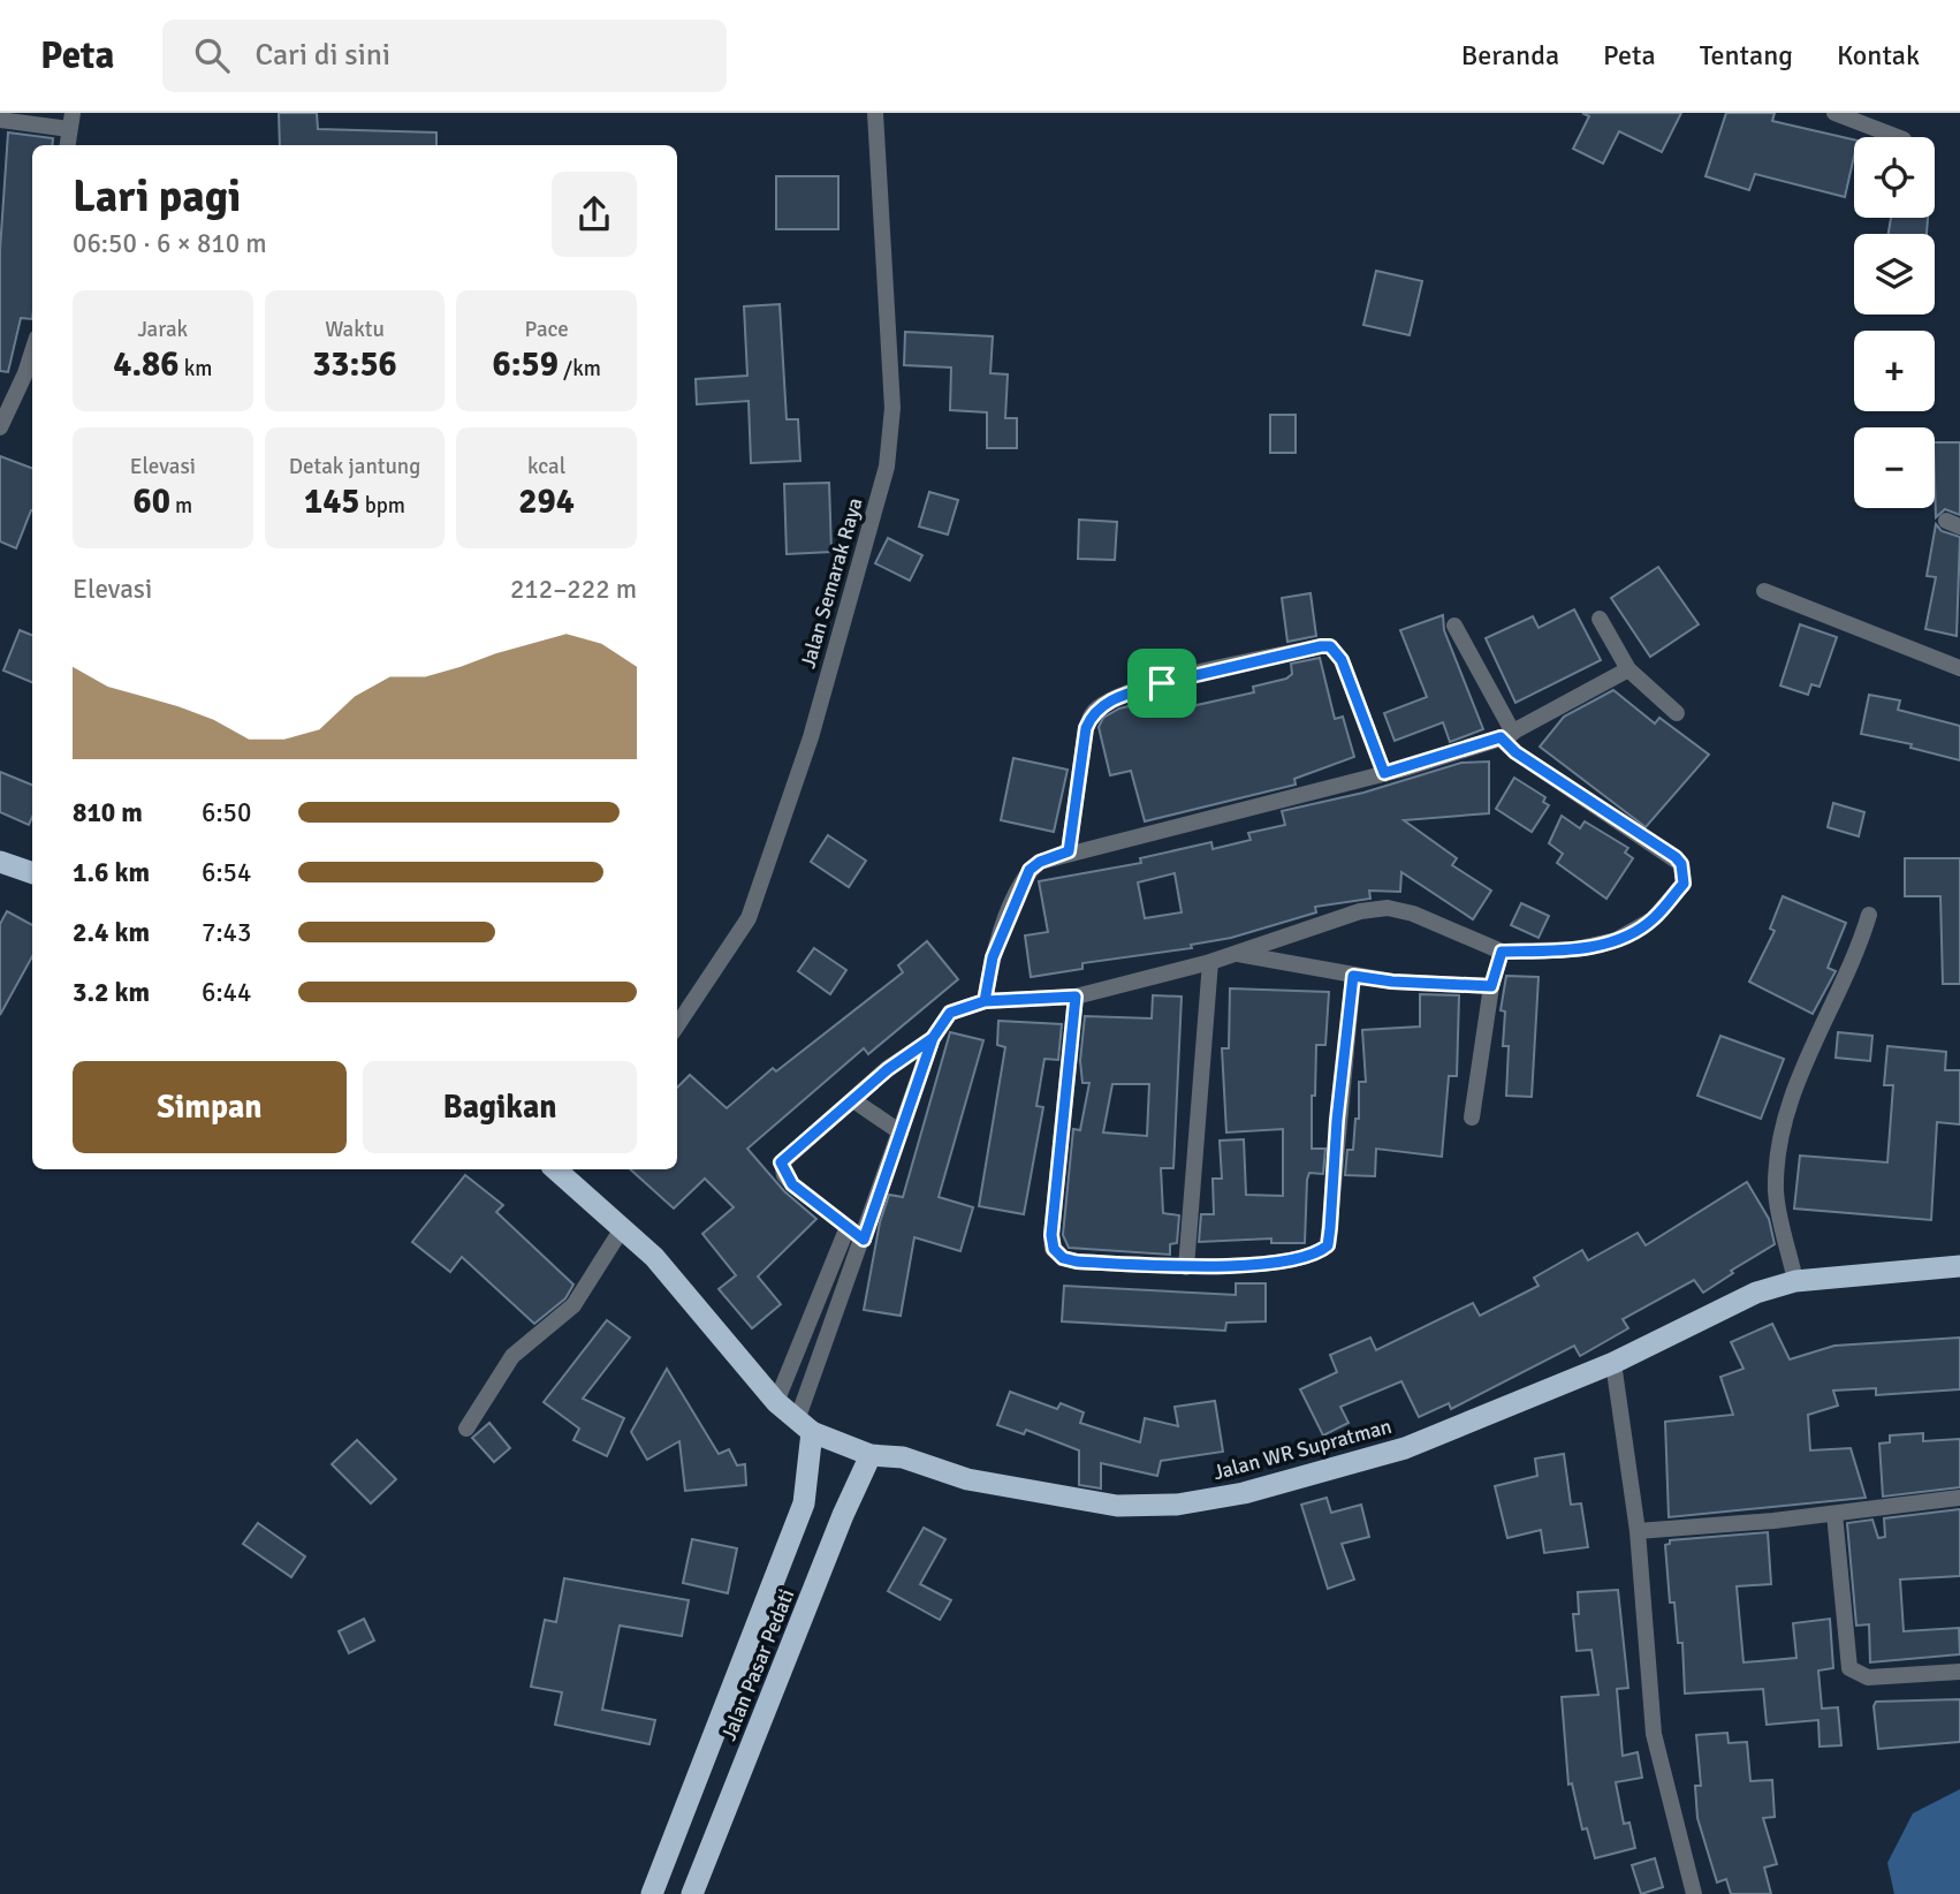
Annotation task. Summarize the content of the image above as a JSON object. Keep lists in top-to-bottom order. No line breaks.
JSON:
{"streets":{"highway":["Jalan WR Supratman","Jalan Pasar Pedati"],"street":["Jalan Semarak Raya"]},"crossings":[["Jalan WR Supratman","Jalan Pasar Pedati"]],"page":{"header":"Peta","search":"Cari di sini","nav":["Beranda","Peta","Tentang","Kontak"],"map_buttons":["+","−"],"heading":["Lari pagi","06:50 · 6 × 810 m"],"stats":[["Jarak","4.86 km"],["Waktu","33:56"],["Pace","6:59 /km"],["Elevasi","60 m"],["Detak jantung","145 bpm"],["kcal","294"]],"chart":["Elevasi","212–222 m"],"list":[{"name":"810 m","note":"6:50"},{"name":"1.6 km","note":"6:54"},{"name":"2.4 km","note":"7:43"},{"name":"3.2 km","note":"6:44"}],"buttons":["Simpan","Bagikan"]}}
